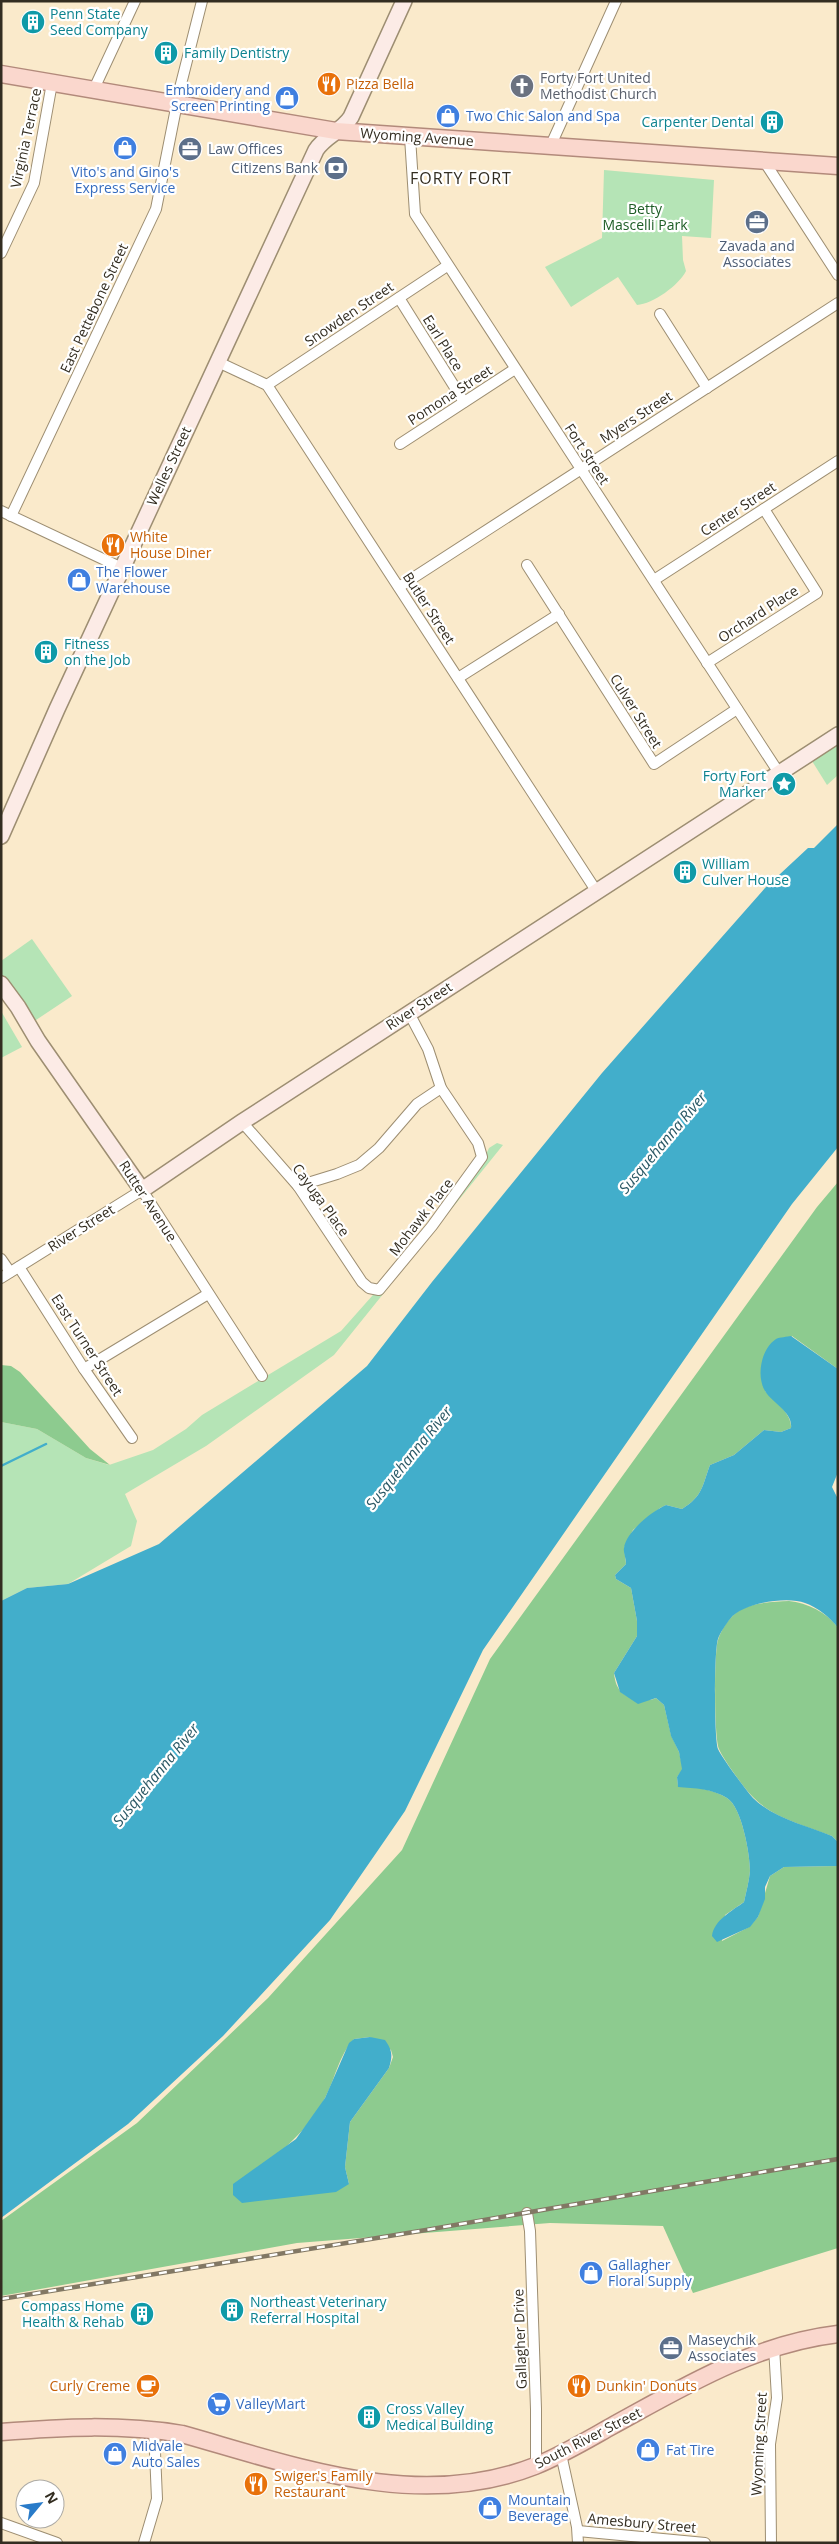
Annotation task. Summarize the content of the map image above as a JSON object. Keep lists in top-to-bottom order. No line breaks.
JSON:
{"streets":{"main road":["Wyoming Avenue","South River Street"],"street":["Virginia Terrace","East Pettebone Street","Snowden Street","Earl Place","Pomona Street","Myers Street","Fort Street","Welles Street","Center Street","Butler Street","Orchard Place","Culver Street","River Street","Cayuga Place","Rutter Avenue","Mohawk Place","East Turner Street","Gallagher Drive","Wyoming Street","Amesbury Street"]},"crossings":[["Wyoming Avenue","Virginia Terrace"],["Wyoming Avenue","East Pettebone Street"],["Wyoming Avenue","Fort Street"],["Wyoming Avenue","Welles Street"],["Snowden Street","Earl Place"],["Snowden Street","Fort Street"],["Snowden Street","Butler Street"],["Earl Place","Pomona Street"],["Pomona Street","Fort Street"],["Myers Street","Fort Street"],["Myers Street","Butler Street"],["Fort Street","Center Street"],["Fort Street","Orchard Place"],["Fort Street","Culver Street"],["Fort Street","River Street"],["Center Street","Orchard Place"],["Butler Street","River Street"],["River Street","Cayuga Place"],["River Street","Rutter Avenue"],["River Street","East Turner Street"],["Cayuga Place","Mohawk Place"],["Gallagher Drive","South River Street"],["South River Street","Wyoming Street"]],"districts":["FORTY FORT"],"water":["Susquehanna River"],"parks":["Betty Mascelli Park"],"places":{"building":["Penn State Seed Company","Family Dentistry","Carpenter Dental","Fitness on the Job","William Culver House","Northeast Veterinary Referral Hospital","Compass Home Health & Rehab","Cross Valley Medical Building"],"restaurant":["Pizza Bella","White House Diner","Dunkin' Donuts","Swiger's Family Restaurant"],"church":["Forty Fort United Methodist Church"],"shop":["Embroidery and Screen Printing","Two Chic Salon and Spa","Vito's and Gino's Express Service","The Flower Warehouse","Gallagher Floral Supply","Fat Tire","Midvale Auto Sales","Mountain Beverage"],"office":["Law Offices","Zavada and Associates","Maseychik Associates"],"bank":["Citizens Bank"],"place":["Forty Fort Marker"],"cafe":["Curly Creme"],"supermarket":["ValleyMart"]},"north":"top right"}
